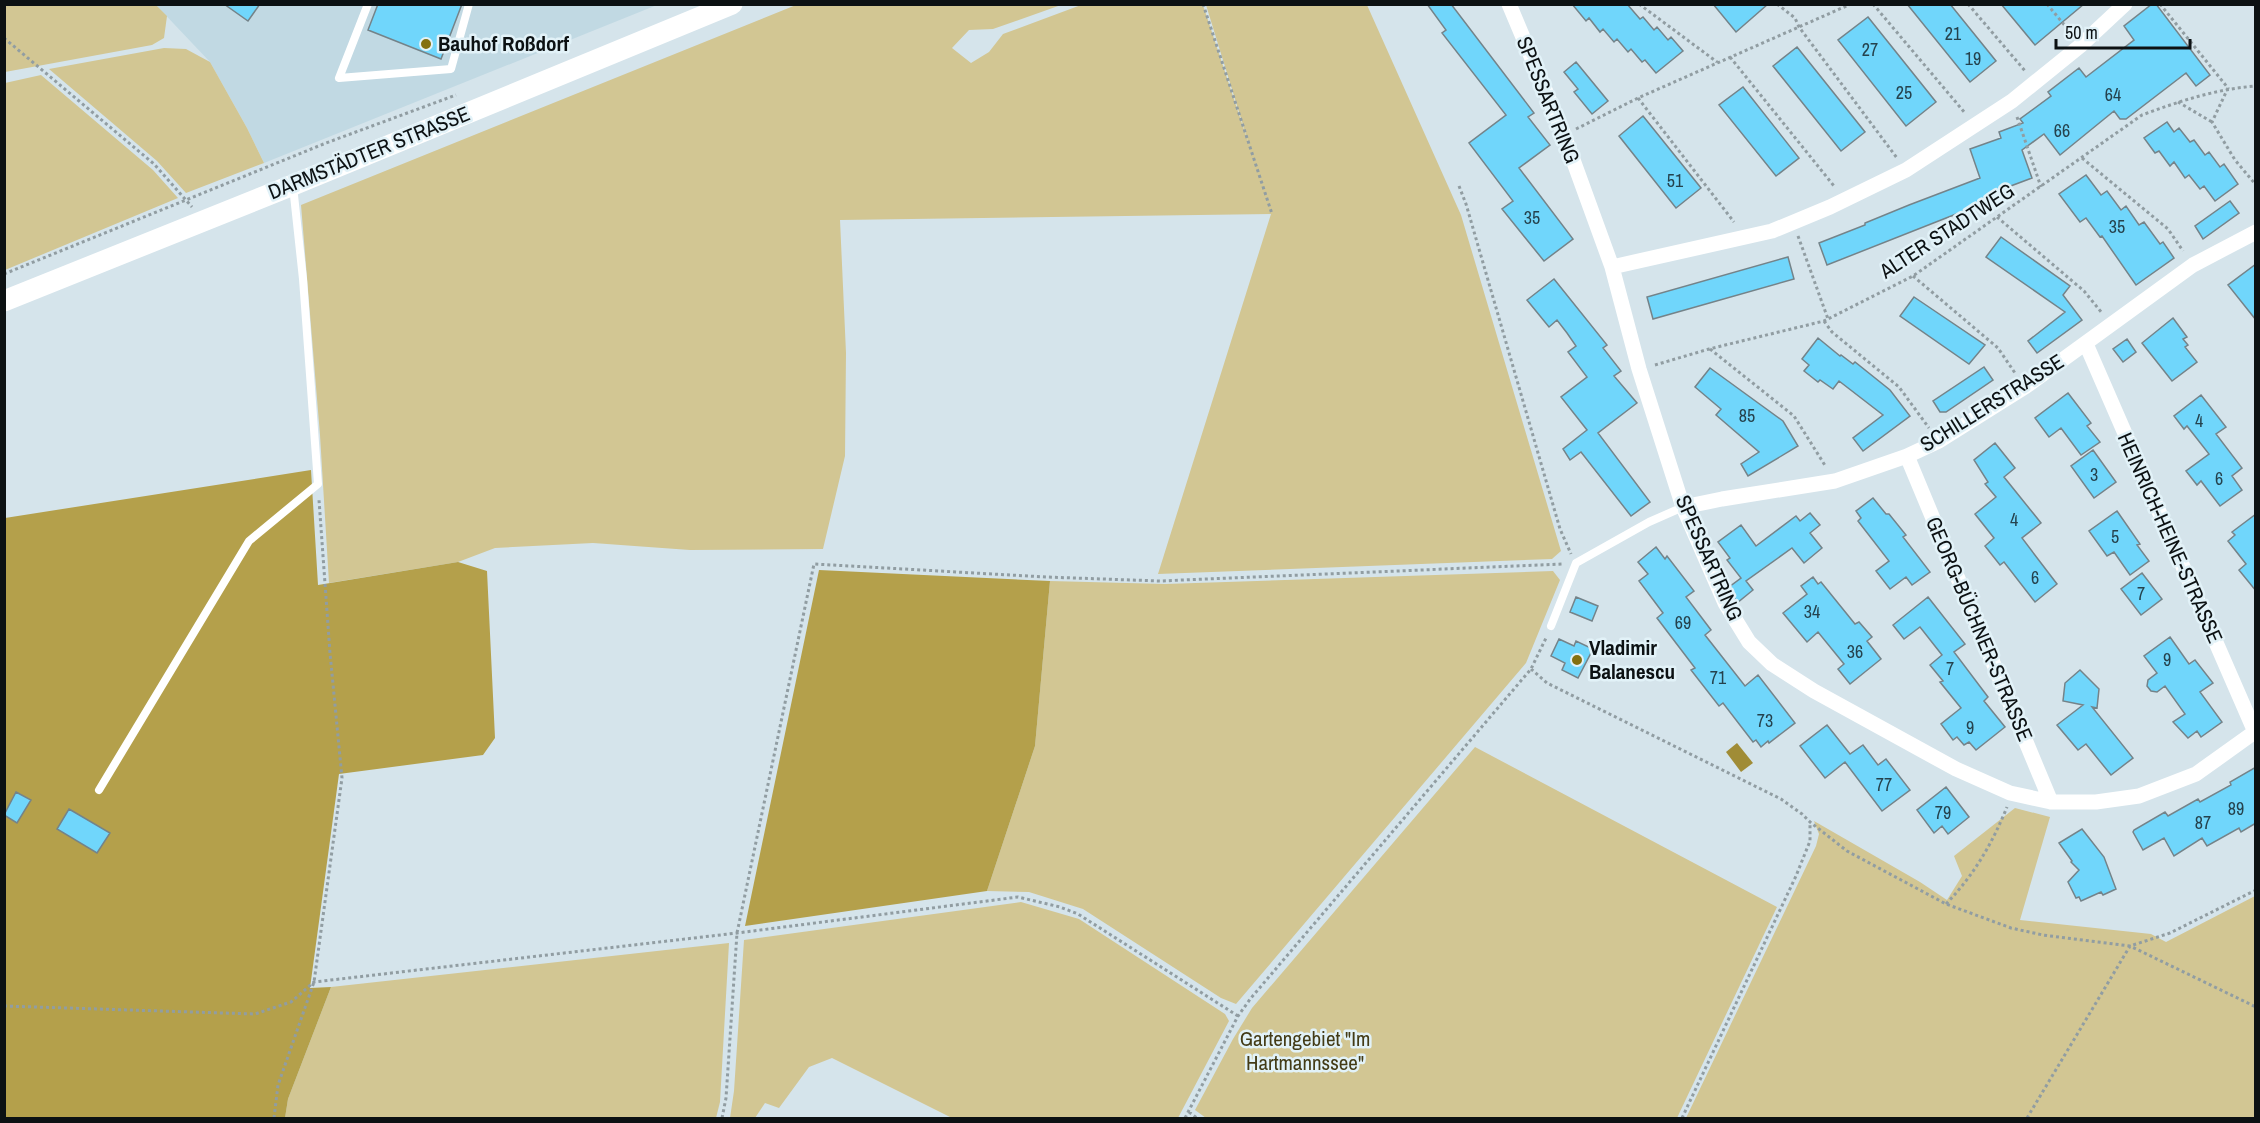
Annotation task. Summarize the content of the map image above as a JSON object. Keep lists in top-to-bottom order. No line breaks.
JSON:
{"streets":{"main road":["DARMSTÄDTER STRASSE"],"street":["SPESSARTRING","SCHILLERSTRASSE","HEINRICH-HEINE-STRASSE","GEORG-BÜCHNER-STRASSE"],"path":["ALTER STADTWEG"]},"crossings":[["SPESSARTRING","ALTER STADTWEG"],["SPESSARTRING","SCHILLERSTRASSE"],["SPESSARTRING","HEINRICH-HEINE-STRASSE"],["SPESSARTRING","GEORG-BÜCHNER-STRASSE"],["SCHILLERSTRASSE","HEINRICH-HEINE-STRASSE"],["SCHILLERSTRASSE","GEORG-BÜCHNER-STRASSE"]],"parks":["Gartengebiet \"Im Hartmannssee\""],"places":["Bauhof Roßdorf","Vladimir Balanescu"],"house_numbers":["21","27","19","25","64","66","51","35","35","85","4","3","6","4","5","6","7","34","69","36","9","7","71","73","9","77","89","79","87"],"scale_bar":"50 m"}
